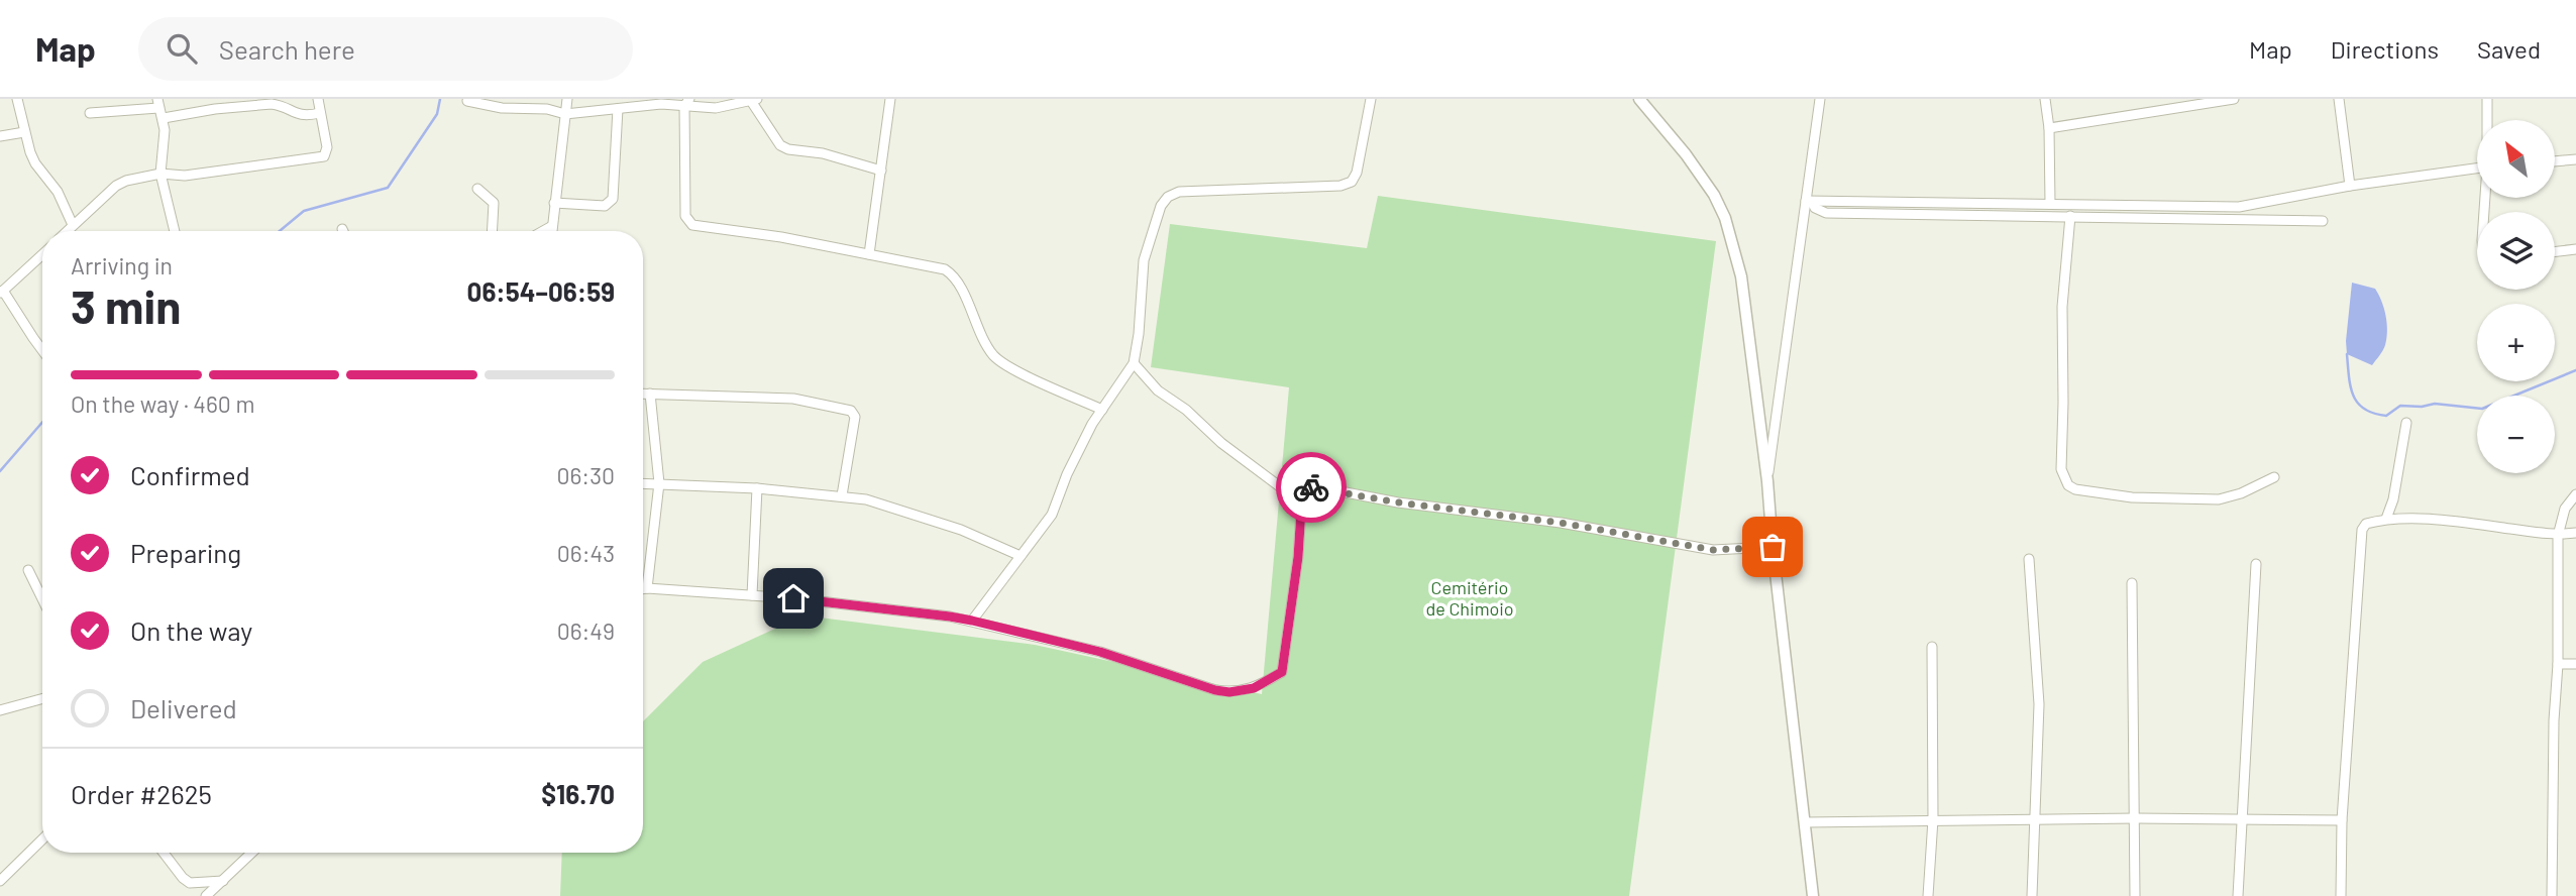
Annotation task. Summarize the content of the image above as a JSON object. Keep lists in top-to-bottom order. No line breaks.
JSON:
{"parks":["Cemitério de Chimoio"],"north":"top left","page":{"header":"Map","search":"Search here","nav":["Map","Directions","Saved"],"map_buttons":["+","−"],"heading":["3 min","Arriving in","06:54–06:59"],"panel":["Order #2625","$16.70"],"bar":"On the way · 460 m","list":[["Confirmed","06:30"],["Preparing","06:43"],["On the way","06:49"],"Delivered"]}}
